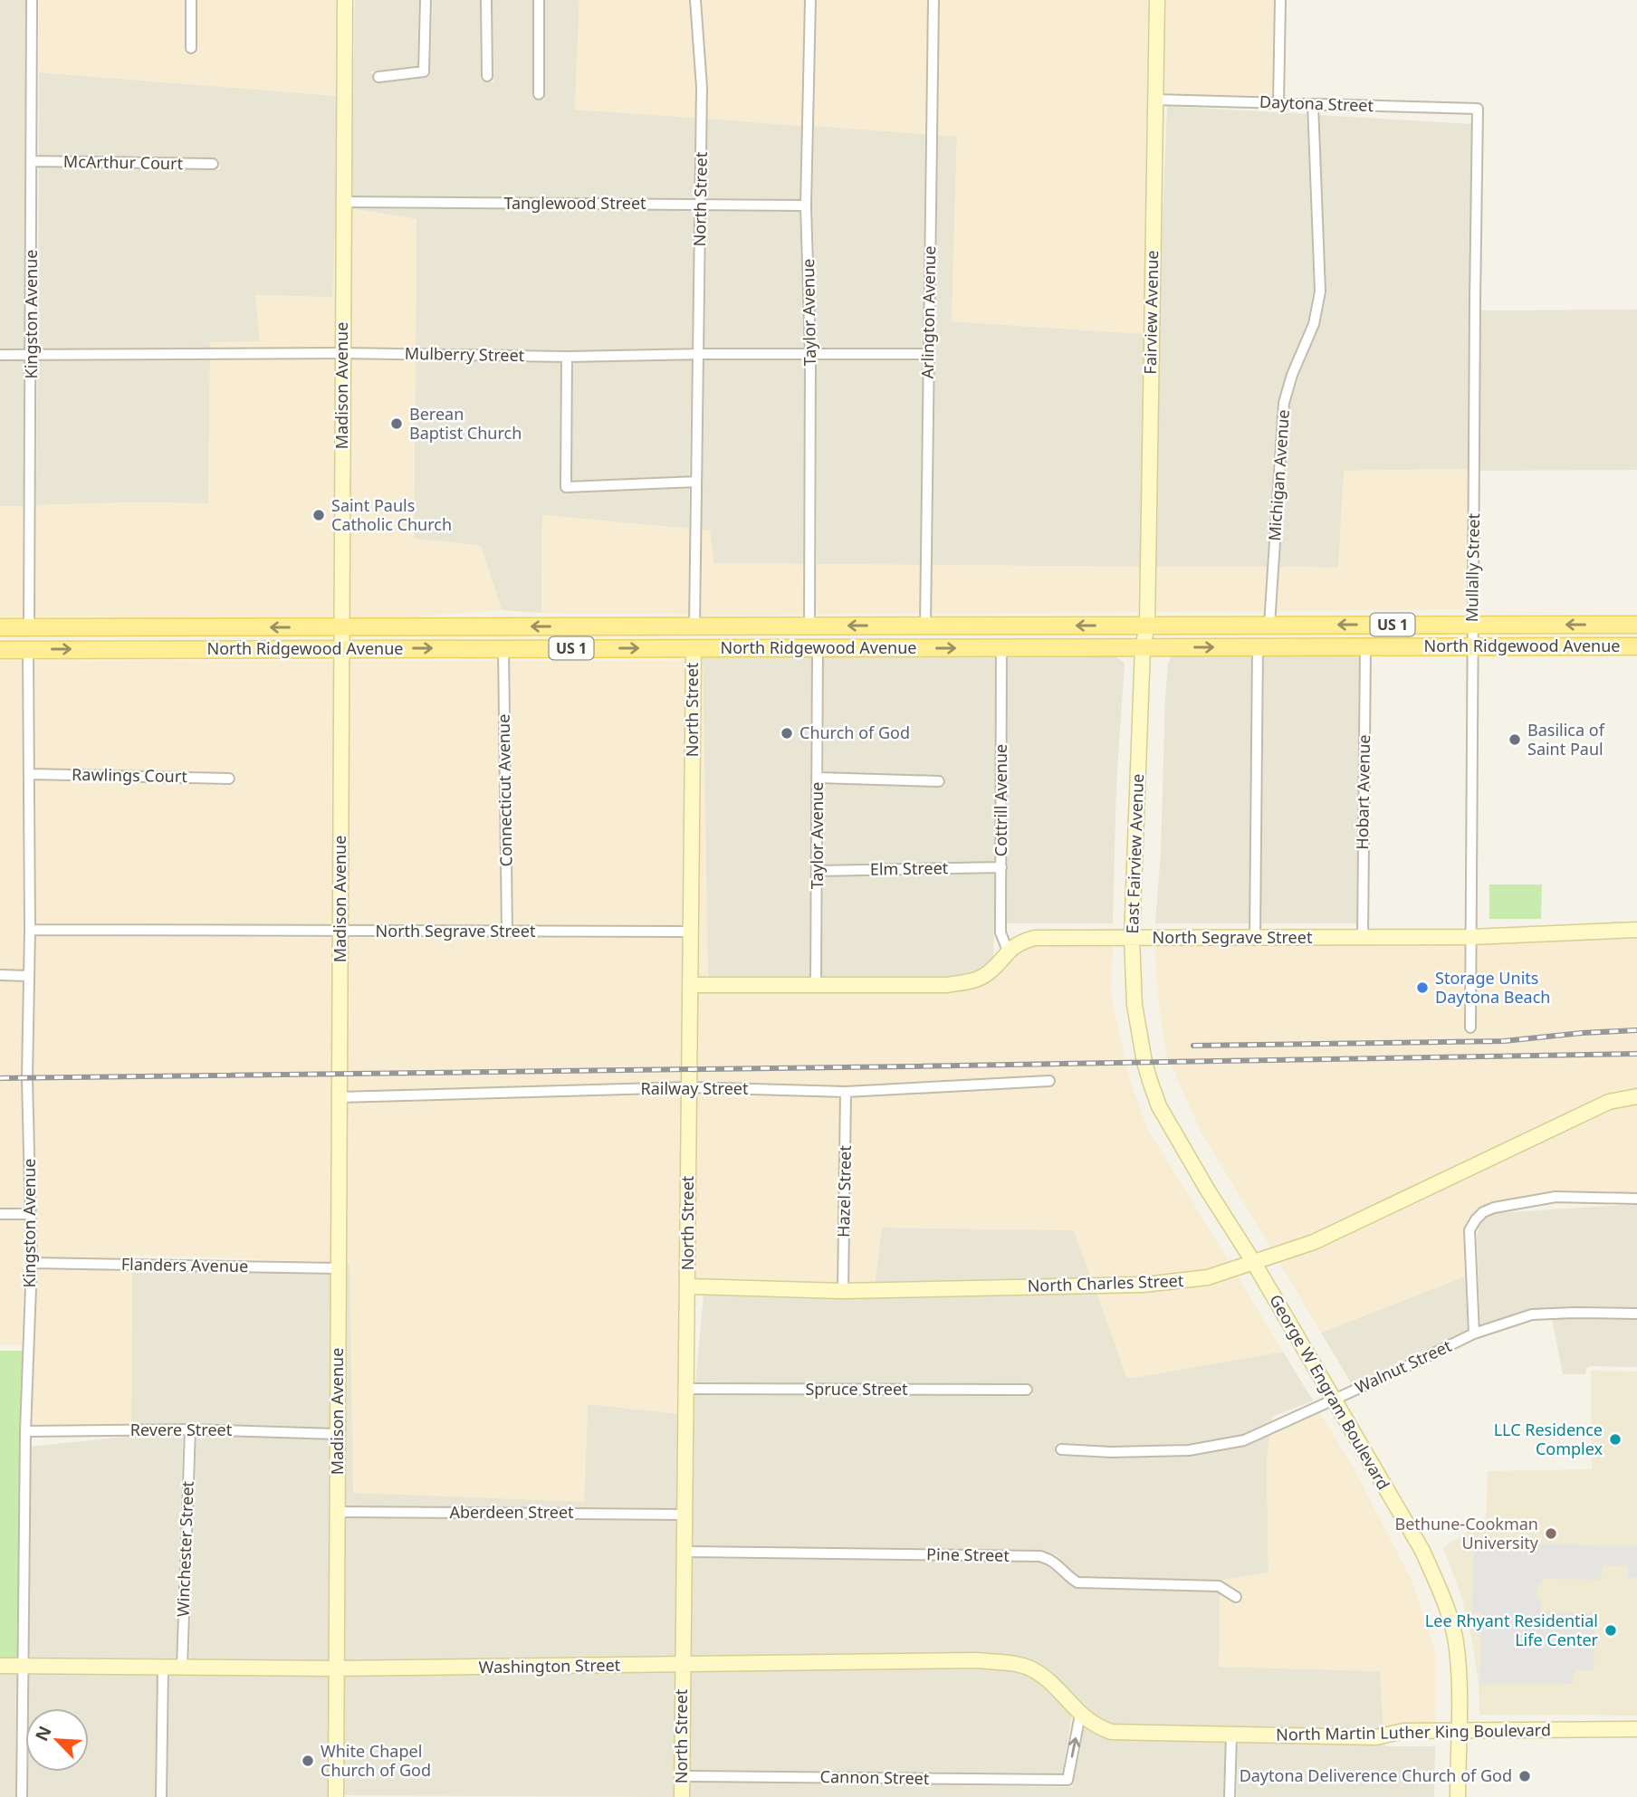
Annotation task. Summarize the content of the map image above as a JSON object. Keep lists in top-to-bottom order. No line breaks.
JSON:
{"streets":{"main road":["US 1","North Ridgewood Avenue"],"street":["Daytona Street","McArthur Court","North Street","Tanglewood Street","Taylor Avenue","Arlington Avenue","Fairview Avenue","Kingston Avenue","Mulberry Street","Madison Avenue","Michigan Avenue","Mullally Street","Rawlings Court","Connecticut Avenue","Hobart Avenue","Cottrill Avenue","East Fairview Avenue","Elm Street","North Segrave Street","Railway Street","Hazel Street","Flanders Avenue","North Charles Street","Walnut Street","Spruce Street","George W Engram Boulevard","Revere Street","Aberdeen Street","Winchester Street","Pine Street","Washington Street","North Martin Luther King Boulevard","Cannon Street"]},"crossings":[["Daytona Street","Fairview Avenue"],["Daytona Street","Michigan Avenue"],["Daytona Street","Mullally Street"],["McArthur Court","Kingston Avenue"],["North Street","Tanglewood Street"],["North Street","Mulberry Street"],["North Street","North Ridgewood Avenue"],["North Street","North Segrave Street"],["North Street","Railway Street"],["North Street","North Charles Street"],["North Street","Spruce Street"],["North Street","Aberdeen Street"],["North Street","Pine Street"],["North Street","Washington Street"],["North Street","Cannon Street"],["Tanglewood Street","Taylor Avenue"],["Tanglewood Street","Madison Avenue"],["Taylor Avenue","Mulberry Street"],["Taylor Avenue","North Ridgewood Avenue"],["Taylor Avenue","Elm Street"],["Taylor Avenue","North Segrave Street"],["Arlington Avenue","Mulberry Street"],["Arlington Avenue","North Ridgewood Avenue"],["Fairview Avenue","North Ridgewood Avenue"],["Fairview Avenue","East Fairview Avenue"],["Kingston Avenue","Mulberry Street"],["Kingston Avenue","North Ridgewood Avenue"],["Kingston Avenue","Rawlings Court"],["Kingston Avenue","North Segrave Street"],["Kingston Avenue","Flanders Avenue"],["Kingston Avenue","Revere Street"],["Kingston Avenue","Washington Street"],["Mulberry Street","Madison Avenue"],["Madison Avenue","North Ridgewood Avenue"],["Madison Avenue","North Segrave Street"],["Madison Avenue","Railway Street"],["Madison Avenue","Flanders Avenue"],["Madison Avenue","Revere Street"],["Madison Avenue","Aberdeen Street"],["Madison Avenue","Washington Street"],["Michigan Avenue","North Ridgewood Avenue"],["Mullally Street","North Ridgewood Avenue"],["Mullally Street","North Segrave Street"],["North Ridgewood Avenue","Connecticut Avenue"],["North Ridgewood Avenue","Hobart Avenue"],["North Ridgewood Avenue","Cottrill Avenue"],["North Ridgewood Avenue","East Fairview Avenue"],["Connecticut Avenue","North Segrave Street"],["Hobart Avenue","North Segrave Street"],["Cottrill Avenue","Elm Street"],["Cottrill Avenue","North Segrave Street"],["East Fairview Avenue","North Segrave Street"],["East Fairview Avenue","George W Engram Boulevard"],["Railway Street","Hazel Street"],["Hazel Street","North Charles Street"],["North Charles Street","George W Engram Boulevard"],["Walnut Street","George W Engram Boulevard"],["George W Engram Boulevard","North Martin Luther King Boulevard"],["Revere Street","Winchester Street"],["Winchester Street","Washington Street"],["Washington Street","North Martin Luther King Boulevard"],["Washington Street","Cannon Street"],["North Martin Luther King Boulevard","Cannon Street"]],"one_way":["Cannon Street"],"places":["Berean Baptist Church","Saint Pauls Catholic Church","Church of God","Basilica of Saint Paul","Storage Units Daytona Beach","LLC Residence Complex","Bethune-Cookman University","Lee Rhyant Residential Life Center","White Chapel Church of God","Daytona Deliverence Church of God"],"north":"top left"}
